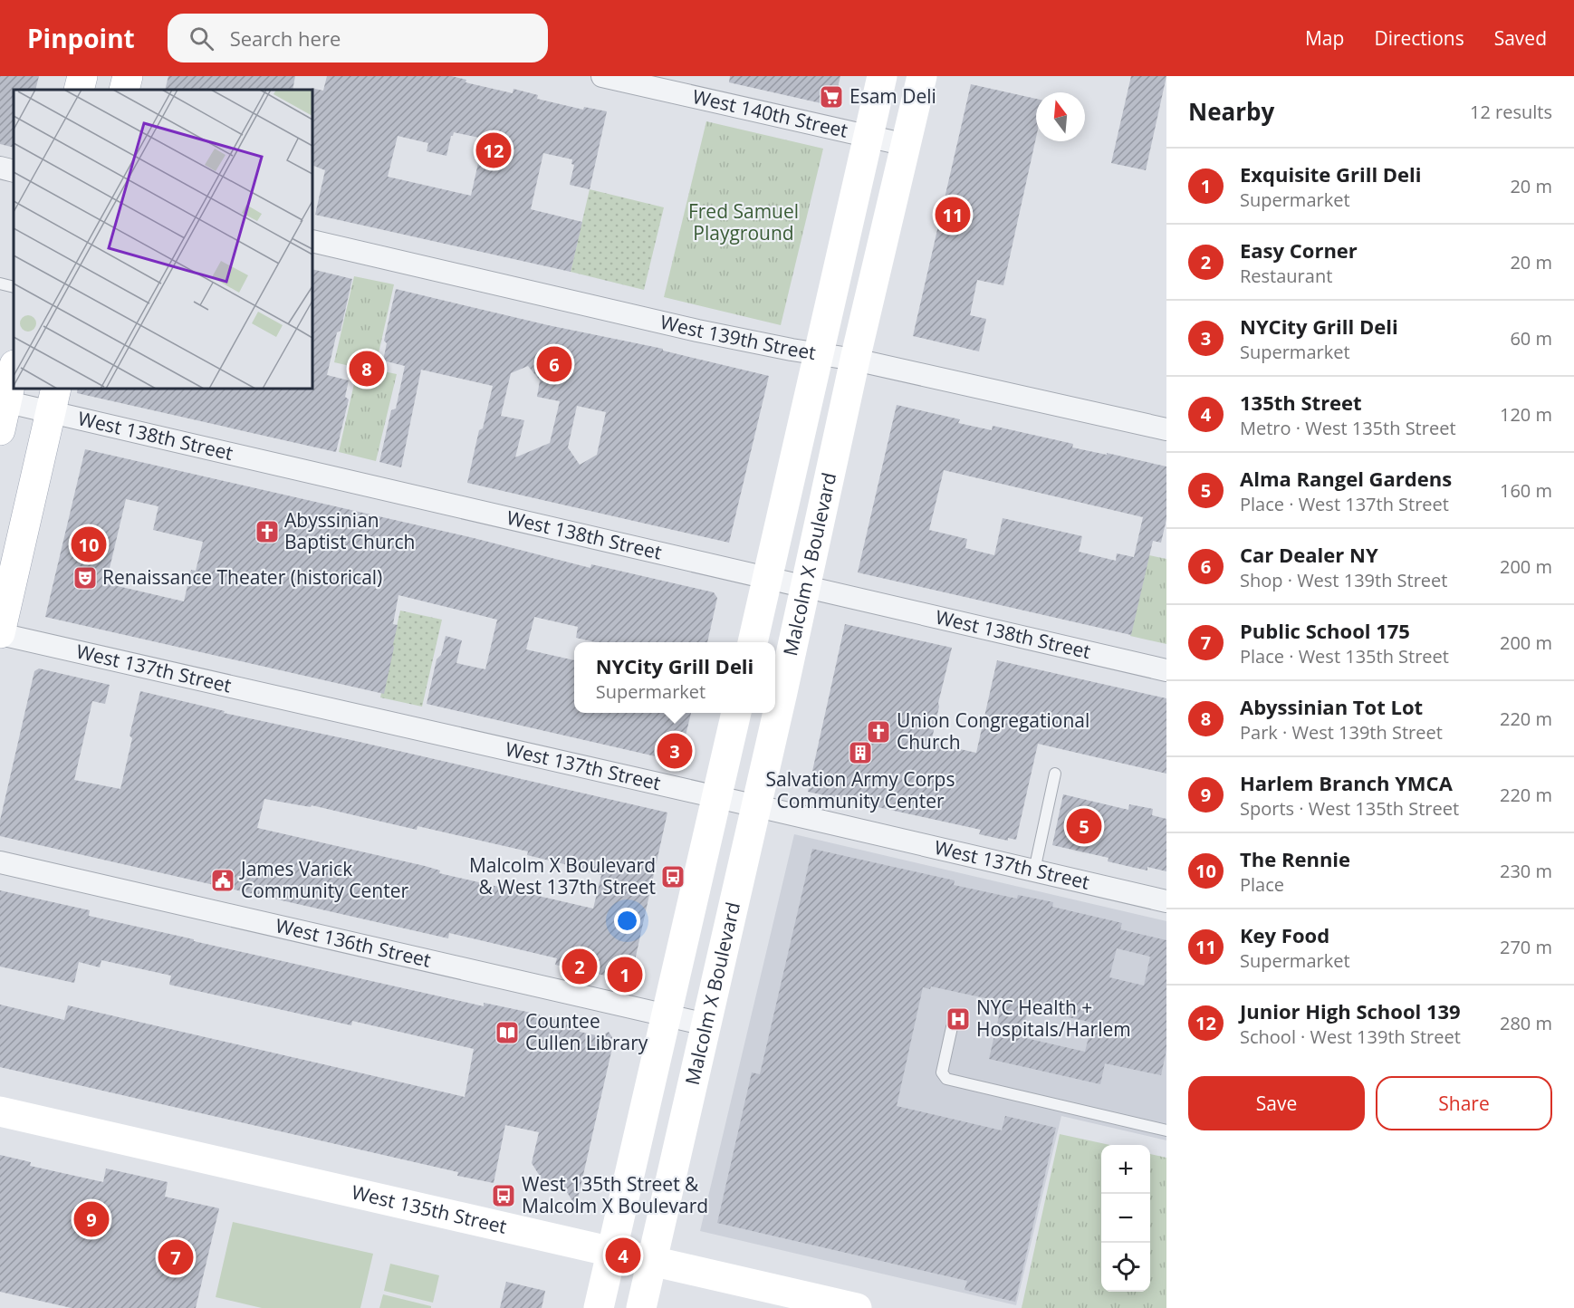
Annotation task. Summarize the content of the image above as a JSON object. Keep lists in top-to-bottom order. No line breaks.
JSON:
{"streets":{"main road":["Malcolm X Boulevard","West 135th Street"],"street":["West 140th Street","West 139th Street","West 138th Street","West 137th Street","West 136th Street"]},"crossings":[["West 140th Street","Malcolm X Boulevard"],["West 139th Street","Malcolm X Boulevard"],["West 138th Street","Malcolm X Boulevard"],["Malcolm X Boulevard","West 137th Street"],["Malcolm X Boulevard","West 136th Street"],["Malcolm X Boulevard","West 135th Street"]],"parks":["Fred Samuel Playground"],"places":{"supermarket":["Esam Deli"],"church":["Abyssinian Baptist Church","Union Congregational Church"],"theatre":["Renaissance Theater (historical)"],"building":["Salvation Army Corps Community Center"],"bus stop":["Malcolm X Boulevard & West 137th Street","West 135th Street & Malcolm X Boulevard"],"public building":["James Varick Community Center"],"hospital":["NYC Health + Hospitals/Harlem"],"library":["Countee Cullen Library"]},"north":"top","page":{"header":"Pinpoint","search":"Search here","nav":["Map","Directions","Saved"],"heading":["Nearby","12 results"],"pins":["12","11","6","8","10","3","5","2","1","9","4","7"],"list":[{"mark":"1","name":"Exquisite Grill Deli","note":"Supermarket","value":"20 m"},{"mark":"2","name":"Easy Corner","note":"Restaurant","value":"20 m"},{"mark":"3","name":"NYCity Grill Deli","note":"Supermarket","value":"60 m"},{"mark":"4","name":"135th Street","note":"Metro · West 135th Street","value":"120 m"},{"mark":"5","name":"Alma Rangel Gardens","note":"Place · West 137th Street","value":"160 m"},{"mark":"6","name":"Car Dealer NY","note":"Shop · West 139th Street","value":"200 m"},{"mark":"7","name":"Public School 175","note":"Place · West 135th Street","value":"200 m"},{"mark":"8","name":"Abyssinian Tot Lot","note":"Park · West 139th Street","value":"220 m"},{"mark":"9","name":"Harlem Branch YMCA","note":"Sports · West 135th Street","value":"220 m"},{"mark":"10","name":"The Rennie","note":"Place","value":"230 m"},{"mark":"11","name":"Key Food","note":"Supermarket","value":"270 m"},{"mark":"12","name":"Junior High School 139","note":"School · West 139th Street","value":"280 m"}],"popup":["NYCity Grill Deli","Supermarket"],"buttons":["Save","Share"],"map_buttons":["+","−"]}}
